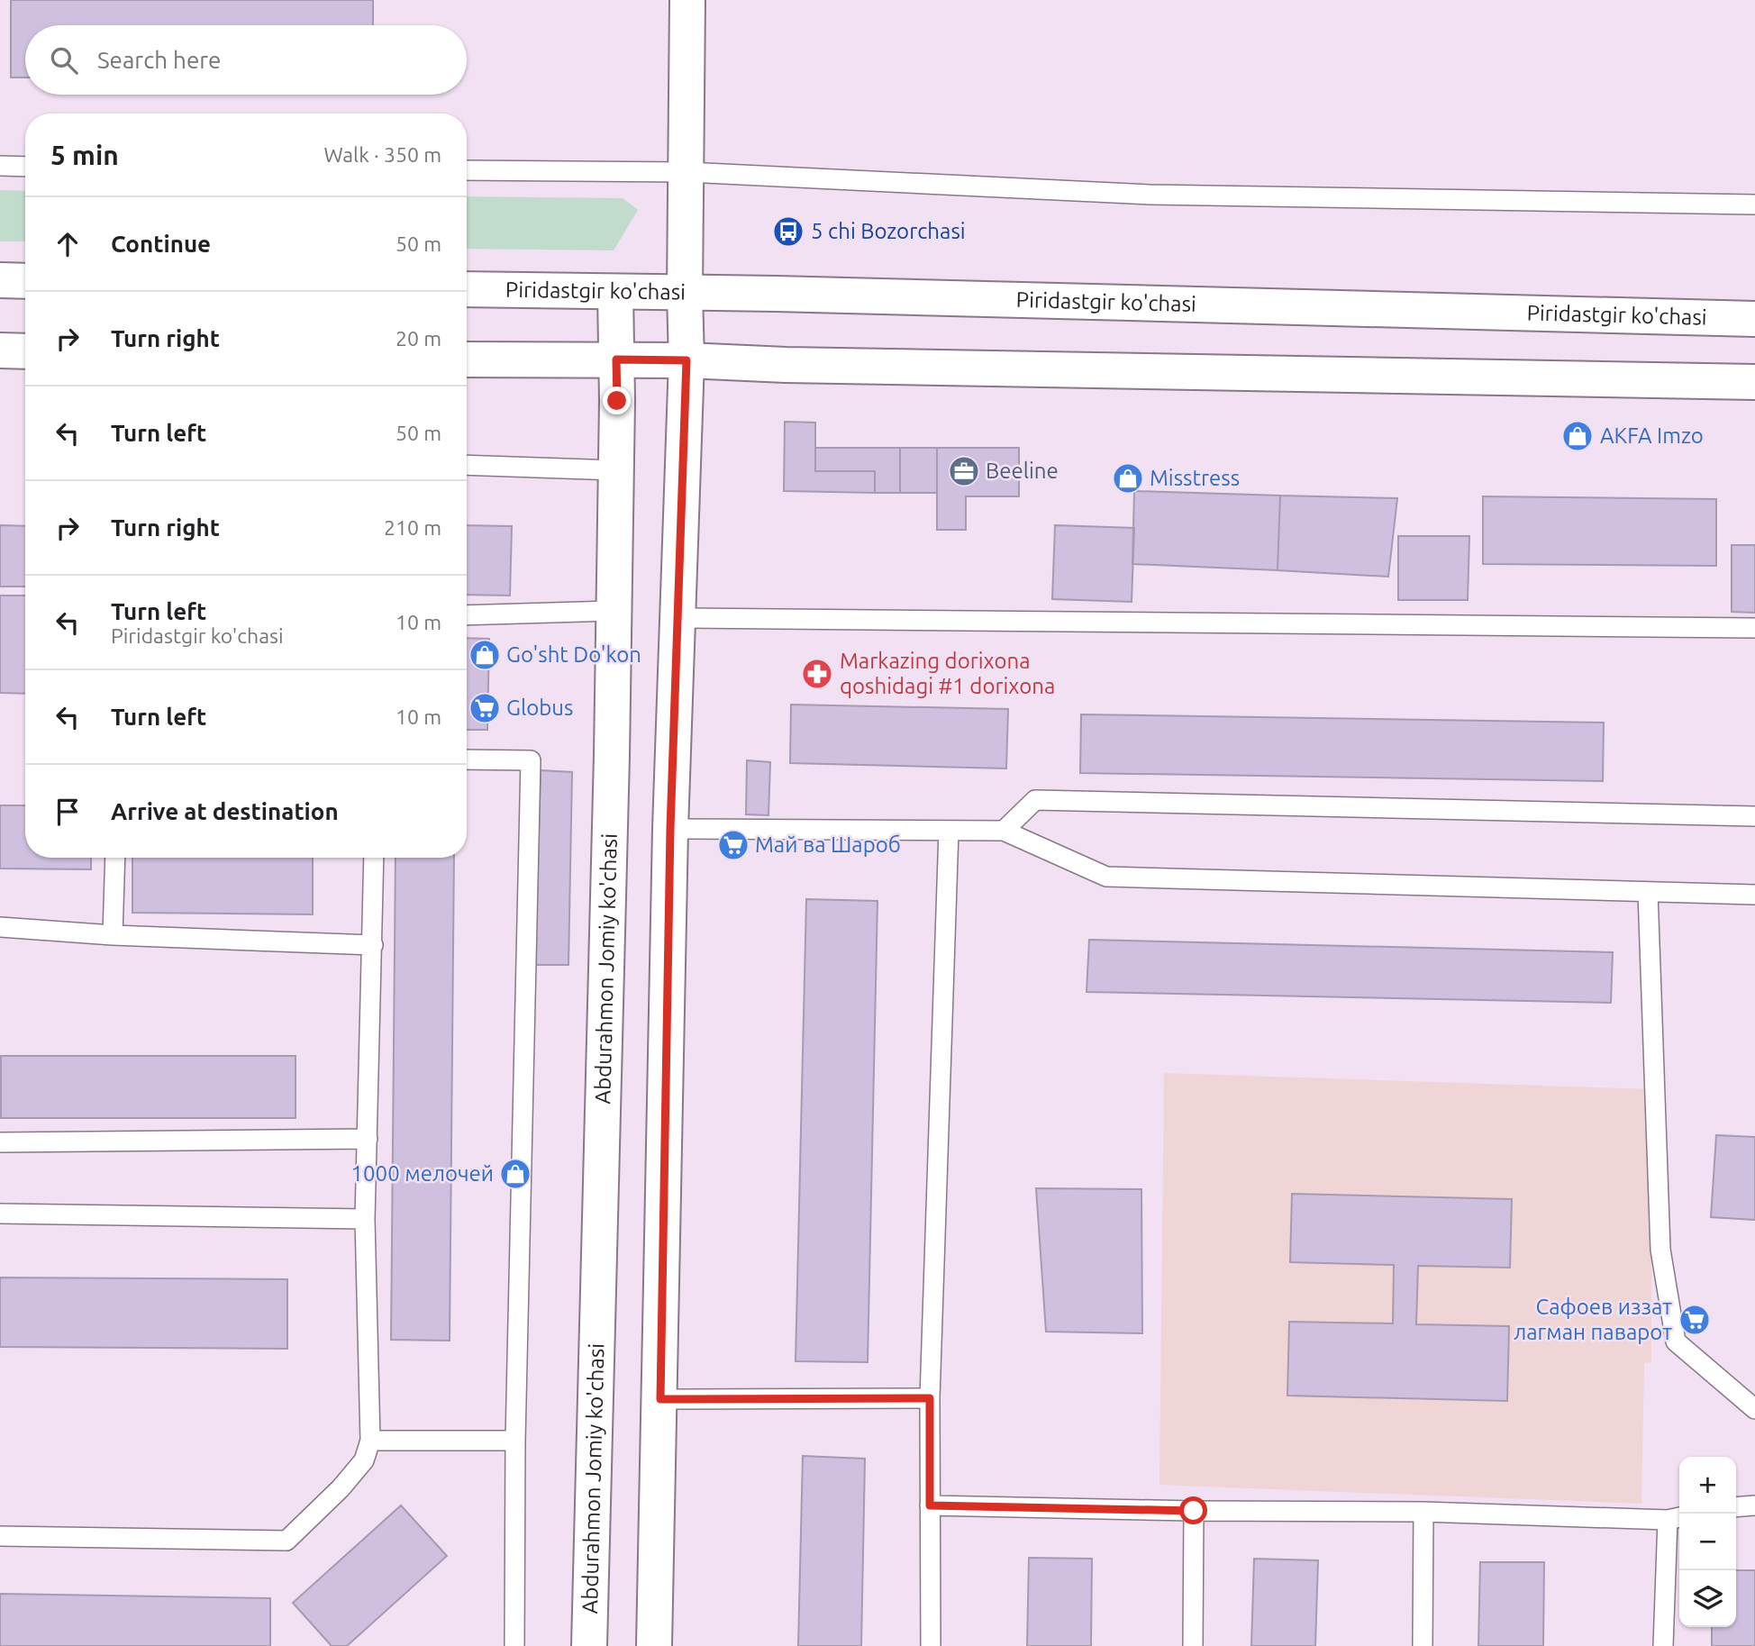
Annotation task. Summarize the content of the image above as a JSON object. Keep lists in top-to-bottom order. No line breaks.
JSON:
{"streets":{"street":["Piridastgir ko'chasi","Abdurahmon Jomiy ko'chasi"]},"crossings":[["Piridastgir ko'chasi","Abdurahmon Jomiy ko'chasi"]],"places":{"bus stop":["5 chi Bozorchasi"],"shop":["AKFA Imzo","Misstress","Go'sht Do'kon","1000 мелочей"],"office":["Beeline"],"pharmacy":["Markazing dorixona qoshidagi #1 dorixona"],"supermarket":["Globus","Май ва Шароб","Сафоев иззат лагман паварот"]},"page":{"search":"Search here","heading":["5 min","Walk · 350 m"],"list":[["Continue","50 m"],["Turn right","20 m"],["Turn left","50 m"],["Turn right","210 m"],["Turn left","Piridastgir ko'chasi","10 m"],["Turn left","10 m"],"Arrive at destination"],"map_buttons":["+","−"]}}
